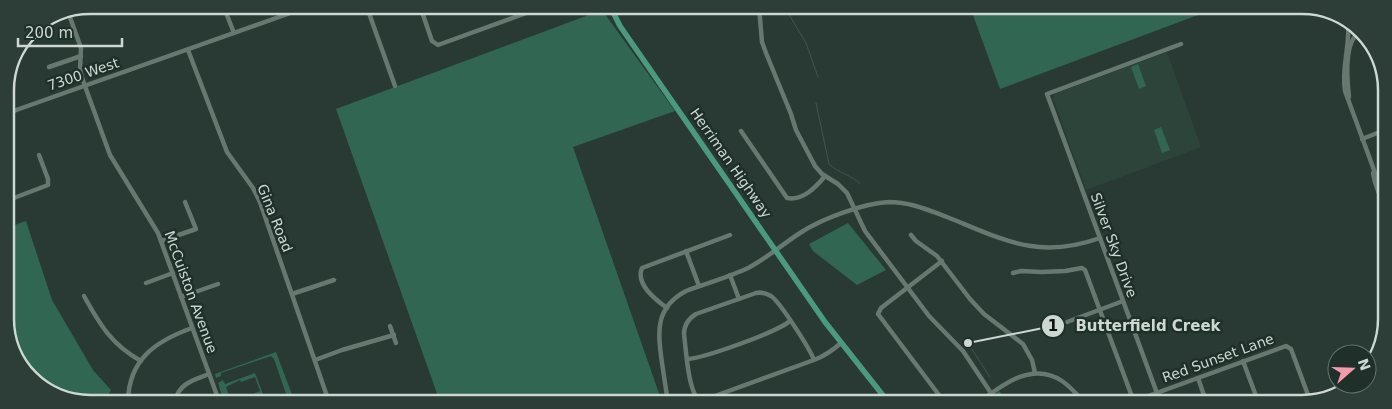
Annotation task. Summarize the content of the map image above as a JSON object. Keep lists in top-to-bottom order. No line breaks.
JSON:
{"streets":{"main road":["Herriman Highway"],"street":["7300 West","Gina Road","Silver Sky Drive","McCuiston Avenue","Red Sunset Lane"]},"crossings":[["7300 West","Gina Road"],["7300 West","McCuiston Avenue"],["Silver Sky Drive","Red Sunset Lane"]],"places":["Butterfield Creek"],"scale_bar":"200 m","north":"right"}
